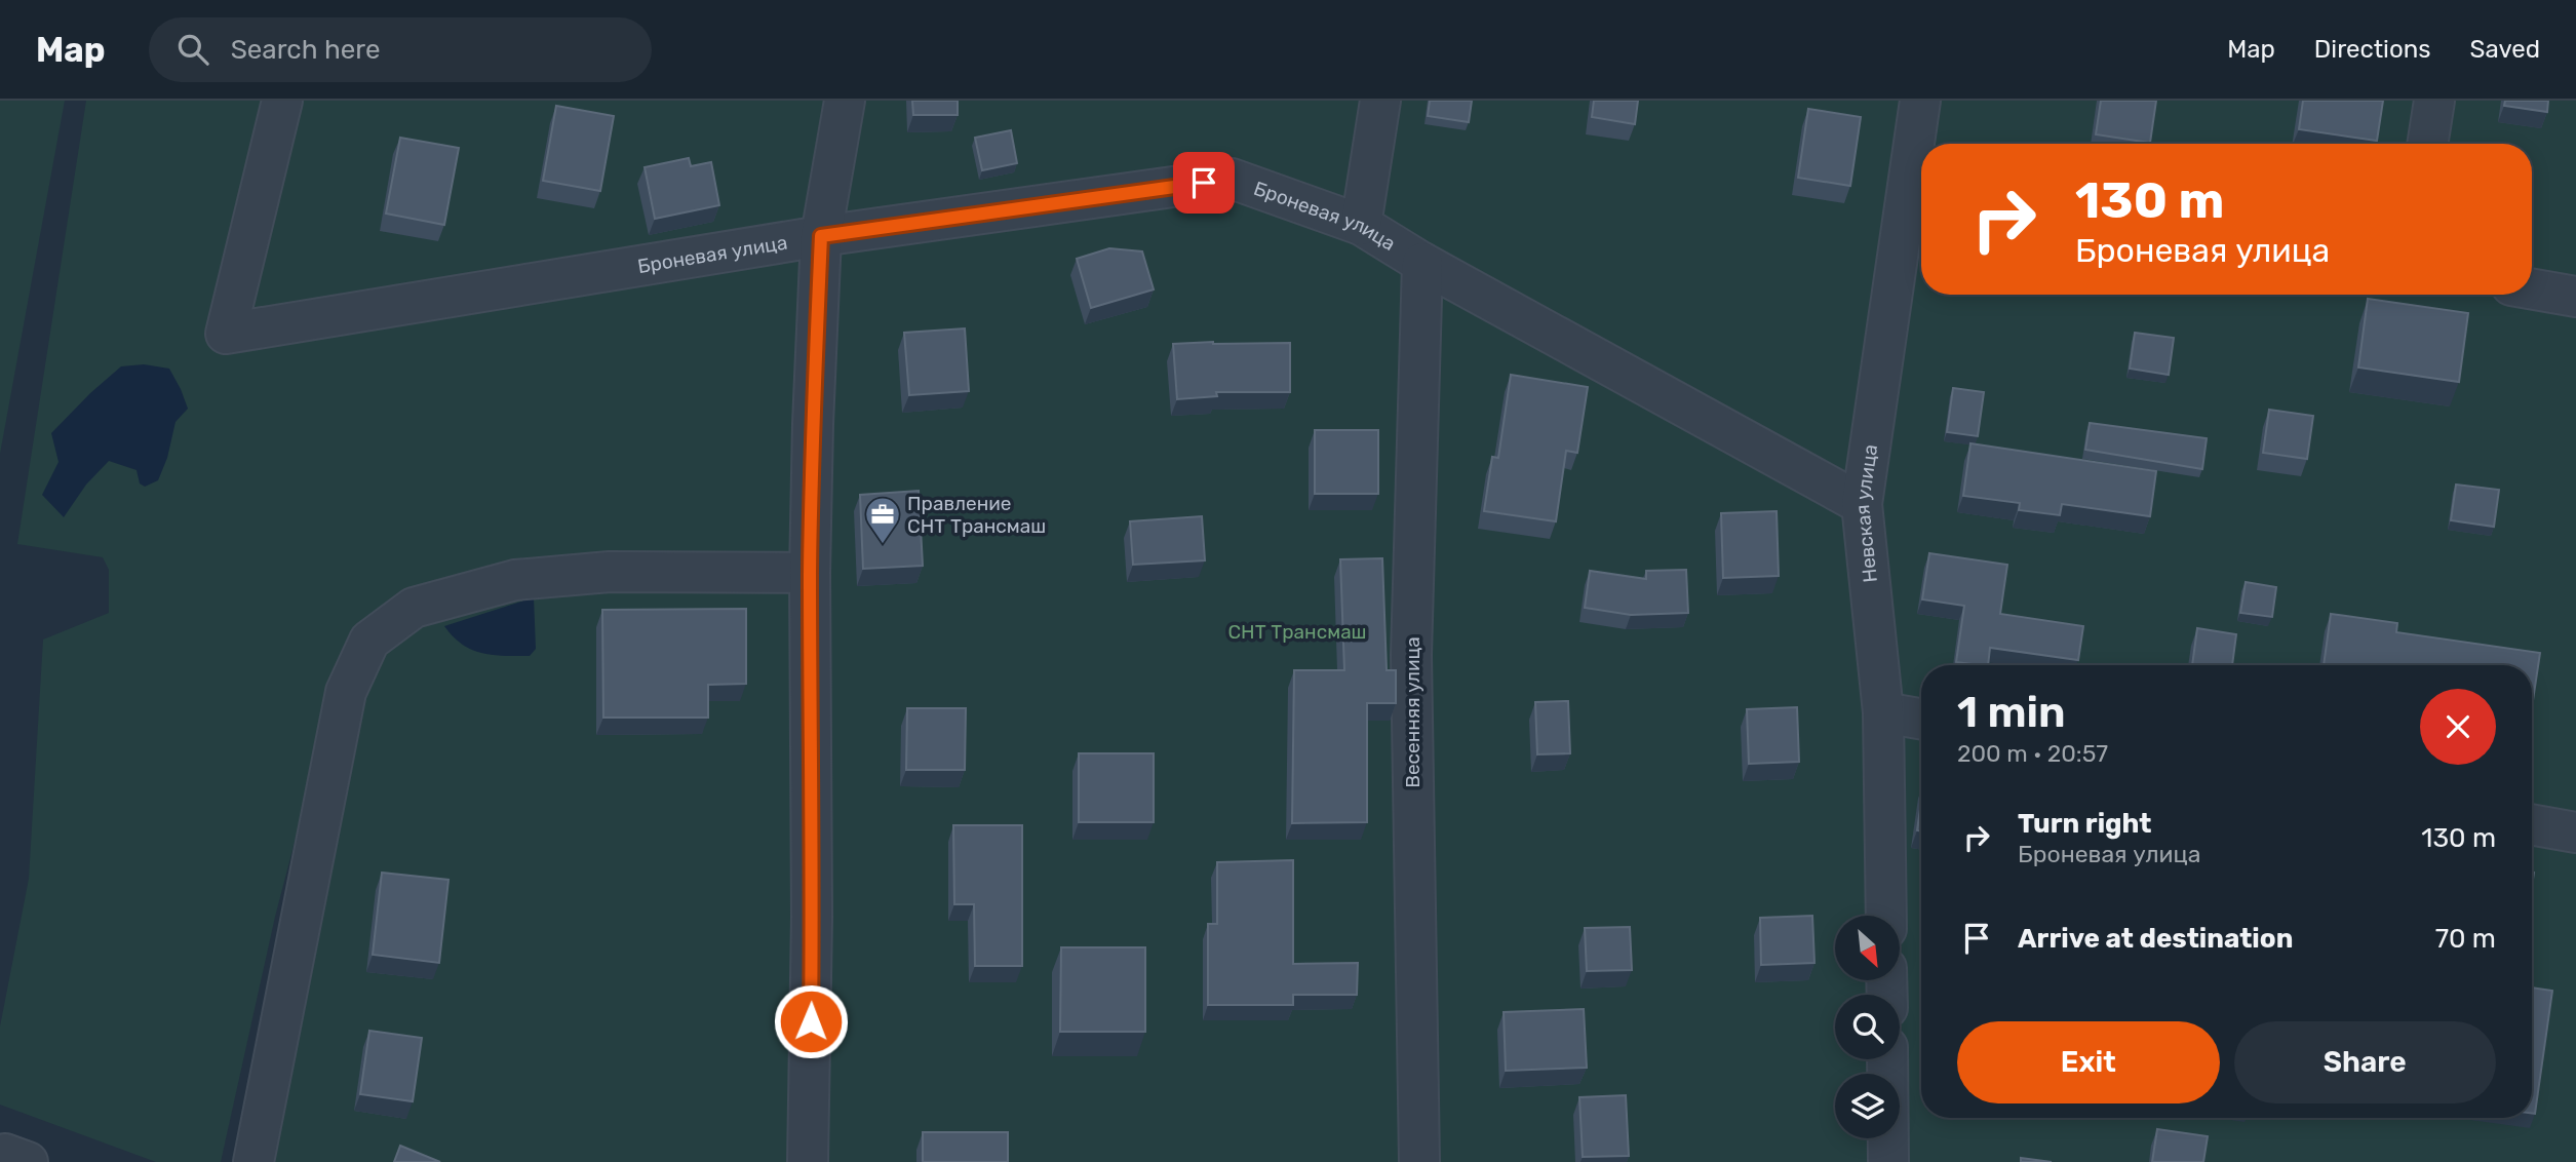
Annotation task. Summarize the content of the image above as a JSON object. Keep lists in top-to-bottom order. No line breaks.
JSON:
{"streets":{"street":["Броневая улица","Невская улица","Весенняя улица"]},"crossings":[["Броневая улица","Невская улица"],["Броневая улица","Весенняя улица"]],"parks":["СНТ Трансмаш"],"places":{"office":["Правление СНТ Трансмаш"]},"north":"bottom right","page":{"header":"Map","search":"Search here","nav":["Map","Directions","Saved"],"turn":["130 m","Броневая улица"],"heading":["1 min","200 m · 20:57"],"list":[{"name":"Turn right","note":"Броневая улица","value":"130 m"},{"name":"Arrive at destination","value":"70 m"}],"buttons":["Exit","Share"]}}
